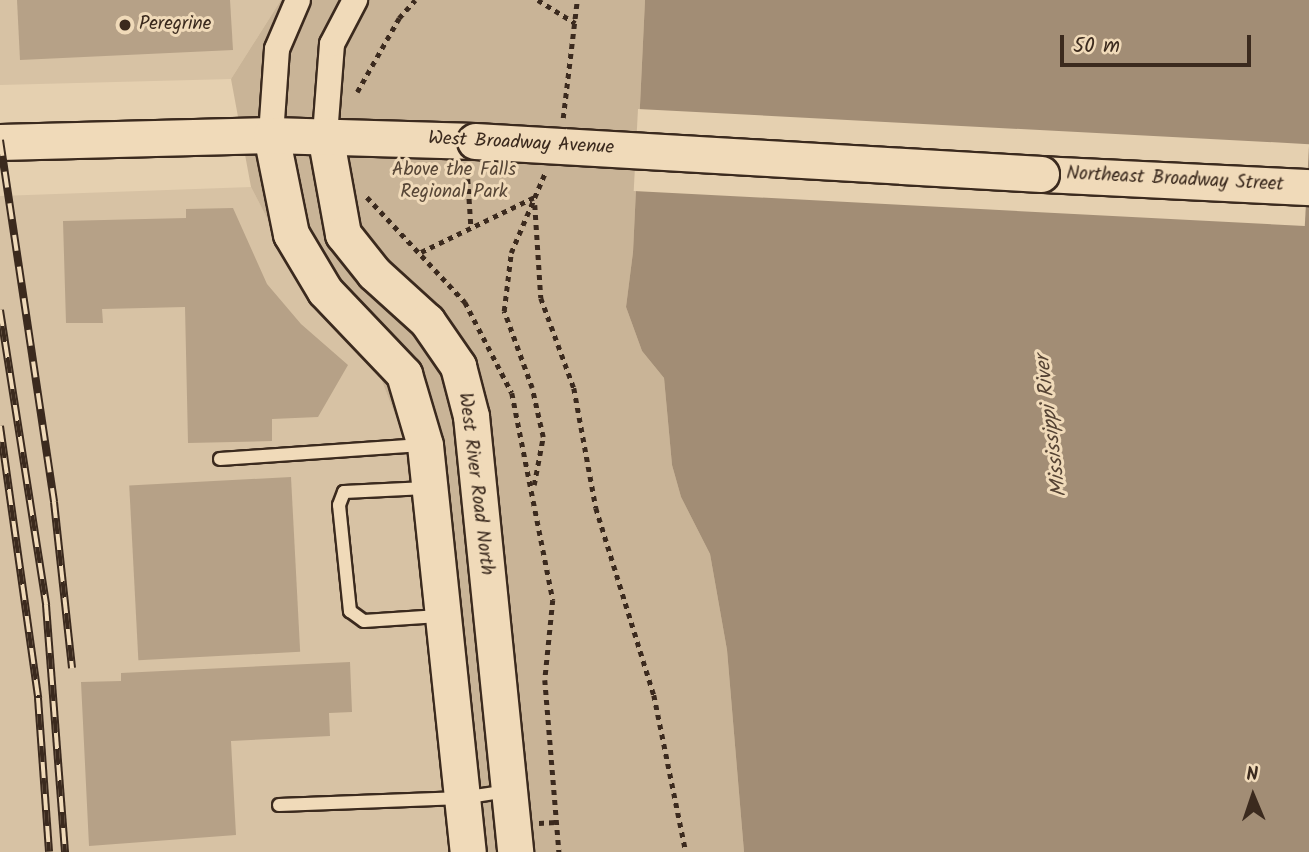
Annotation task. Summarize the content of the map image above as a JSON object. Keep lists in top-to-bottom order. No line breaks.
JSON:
{"streets":{"street":["West Broadway Avenue","Northeast Broadway Street","West River Road North"]},"crossings":[["West Broadway Avenue","Northeast Broadway Street"],["West Broadway Avenue","West River Road North"]],"water":["Mississippi River"],"parks":["Above the Falls Regional Park"],"places":["Peregrine"],"scale_bar":"50 m","north":"top"}
